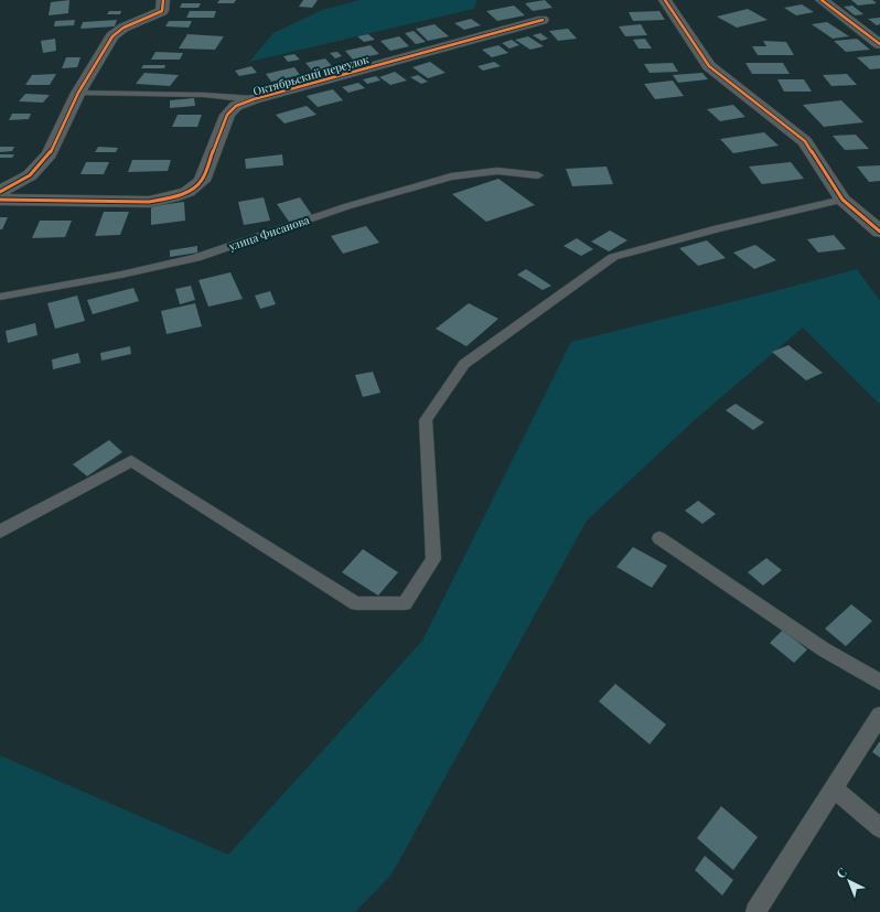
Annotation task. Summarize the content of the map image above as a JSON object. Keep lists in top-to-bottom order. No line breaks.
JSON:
{"streets":{"street":["Октябрьский переулок"],"lane":["улица Фисанова"]},"north":"top left"}
